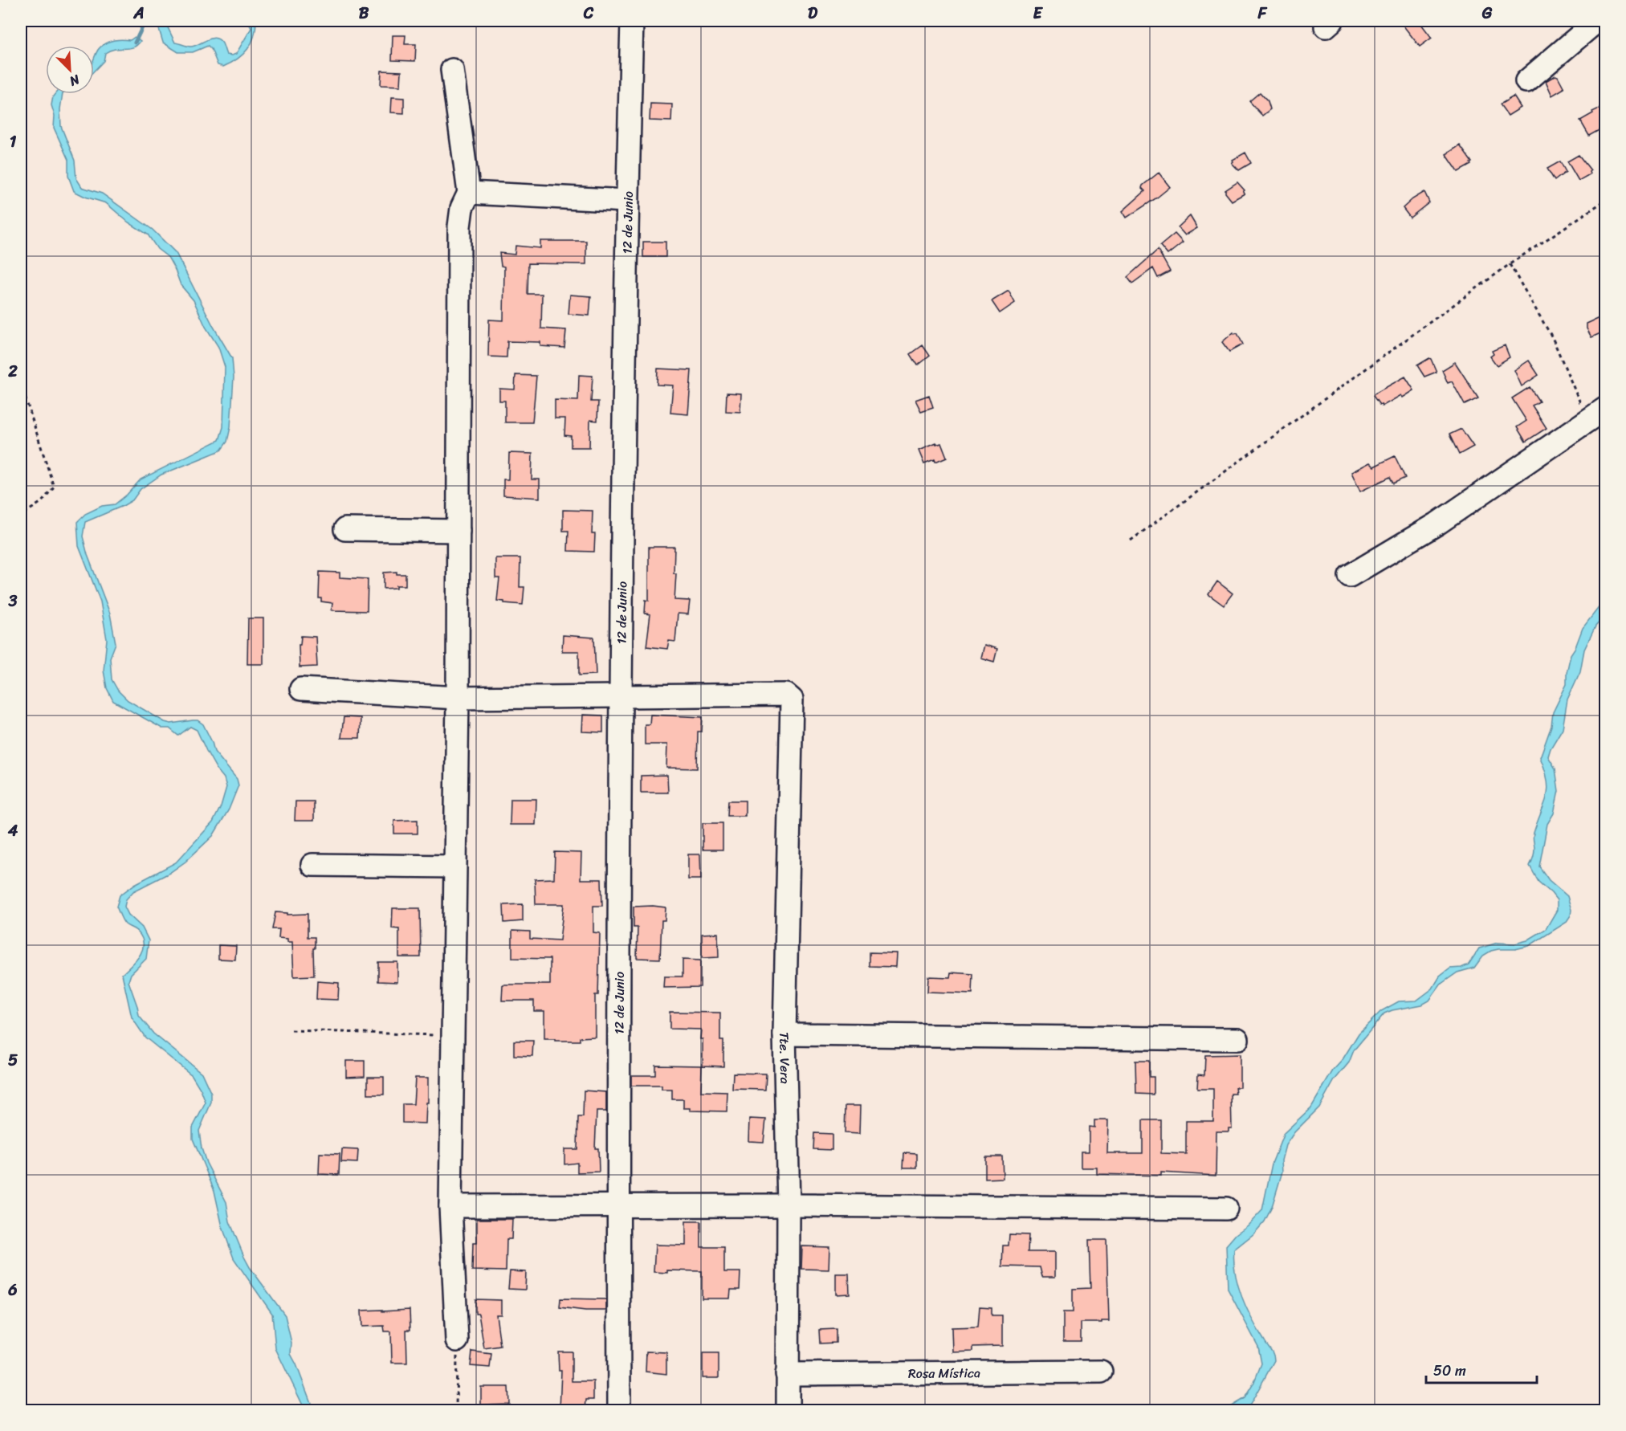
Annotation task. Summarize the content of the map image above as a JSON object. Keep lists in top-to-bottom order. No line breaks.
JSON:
{"streets":{"street":["12 de Junio","Tte. Vera","Rosa Mística"]},"crossings":[["12 de Junio","Tte. Vera"],["Tte. Vera","Rosa Mística"]],"scale_bar":"50 m","north":"bottom right","grid":{"columns":["A","B","C","D","E","F","G"],"rows":["1","2","3","4","5","6"]}}
